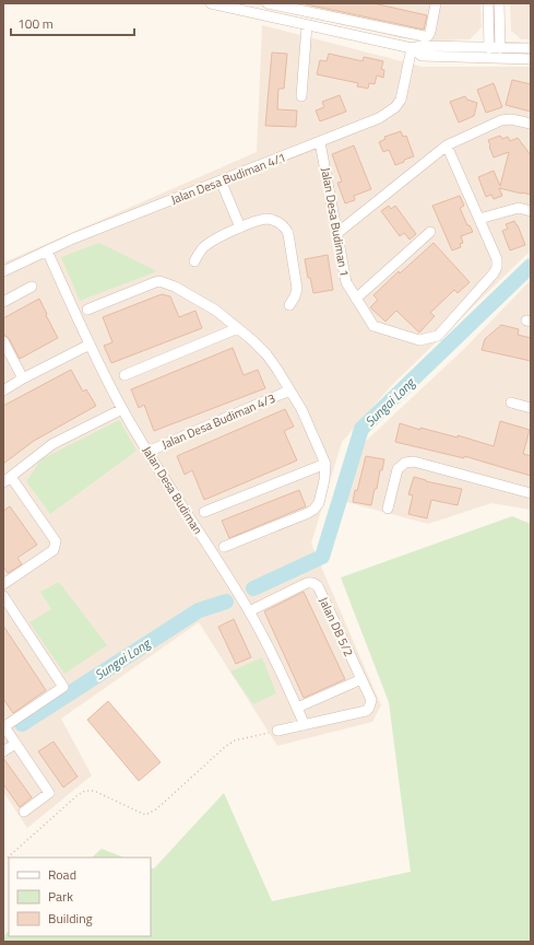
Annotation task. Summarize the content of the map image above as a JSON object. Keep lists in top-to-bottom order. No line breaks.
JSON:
{"streets":{"street":["Jalan Desa Budiman 4/1","Jalan Desa Budiman 1","Jalan Desa Budiman 4/3","Jalan Desa Budiman","Jalan DB 5/2"]},"crossings":[["Jalan Desa Budiman 4/1","Jalan Desa Budiman 1"],["Jalan Desa Budiman 4/1","Jalan Desa Budiman"],["Jalan Desa Budiman 4/3","Jalan Desa Budiman"],["Jalan Desa Budiman","Jalan DB 5/2"]],"water":["Sungai Long"],"legend":["Road","Park","Building"],"scale_bar":"100 m"}
